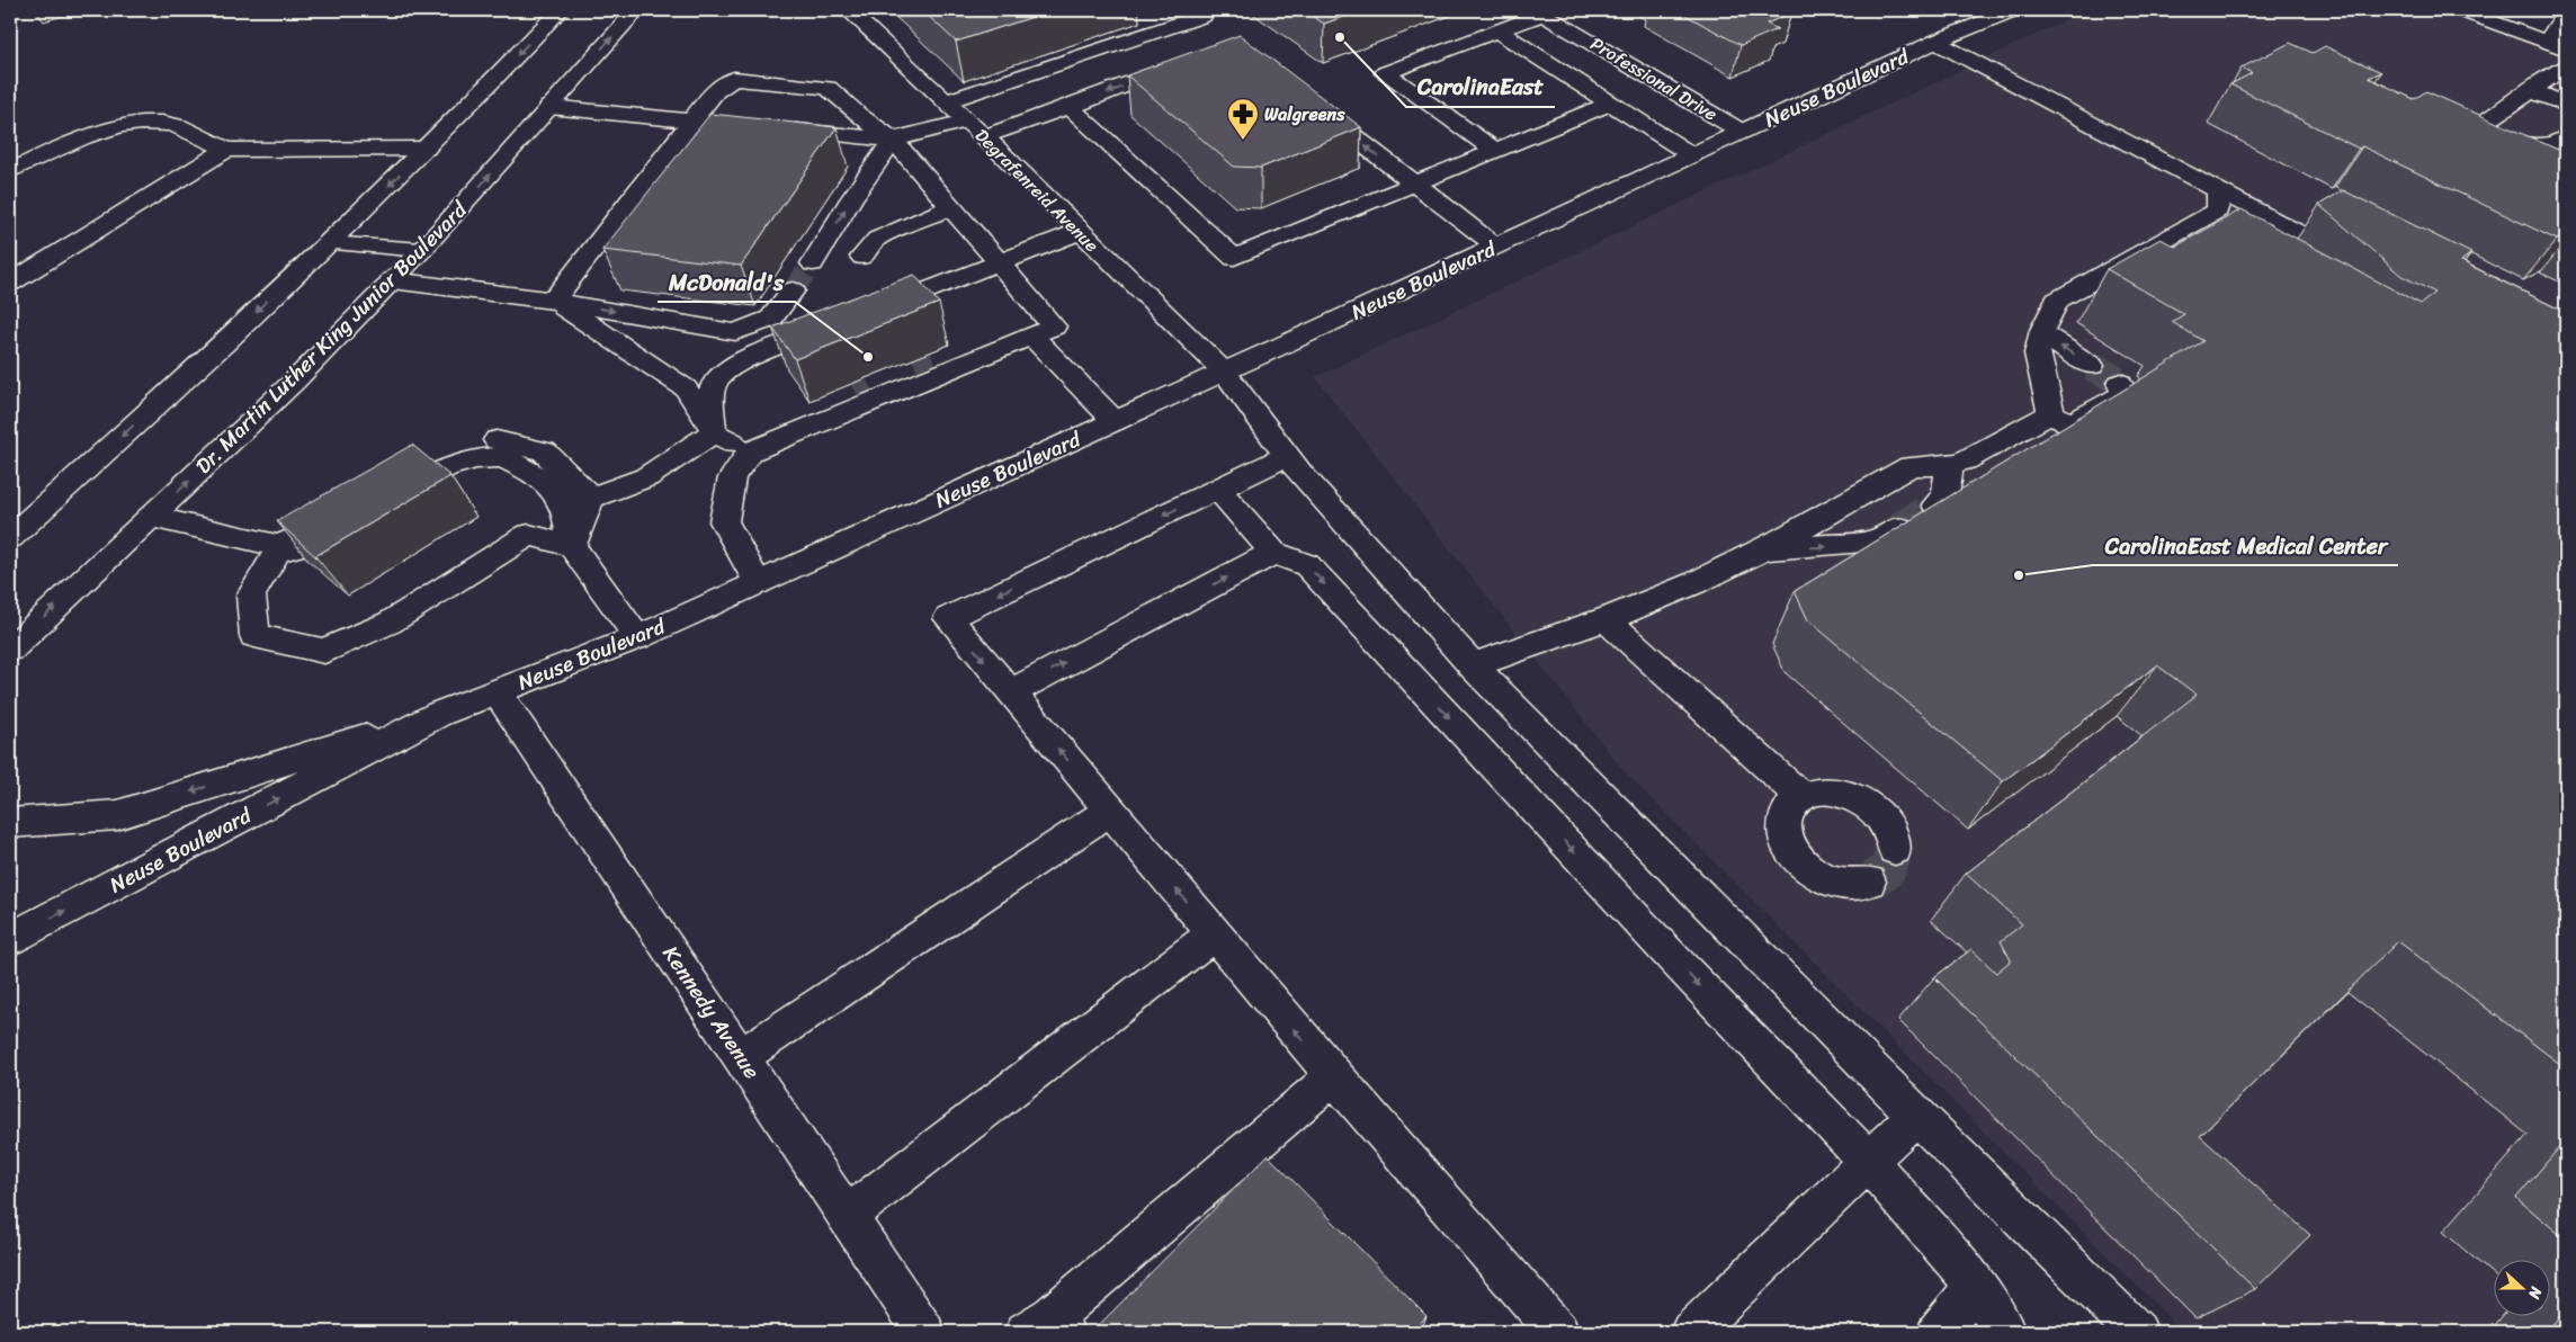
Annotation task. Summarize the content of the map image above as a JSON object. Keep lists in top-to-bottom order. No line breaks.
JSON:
{"streets":{"main road":["Professional Drive","Neuse Boulevard","Degrafenreid Avenue","Dr. Martin Luther King Junior Boulevard","Kennedy Avenue"]},"crossings":[["Professional Drive","Neuse Boulevard"],["Neuse Boulevard","Degrafenreid Avenue"],["Neuse Boulevard","Kennedy Avenue"]],"places":{"other":["CarolinaEast","McDonald's","CarolinaEast Medical Center"],"pharmacy":["Walgreens"]},"north":"right"}
